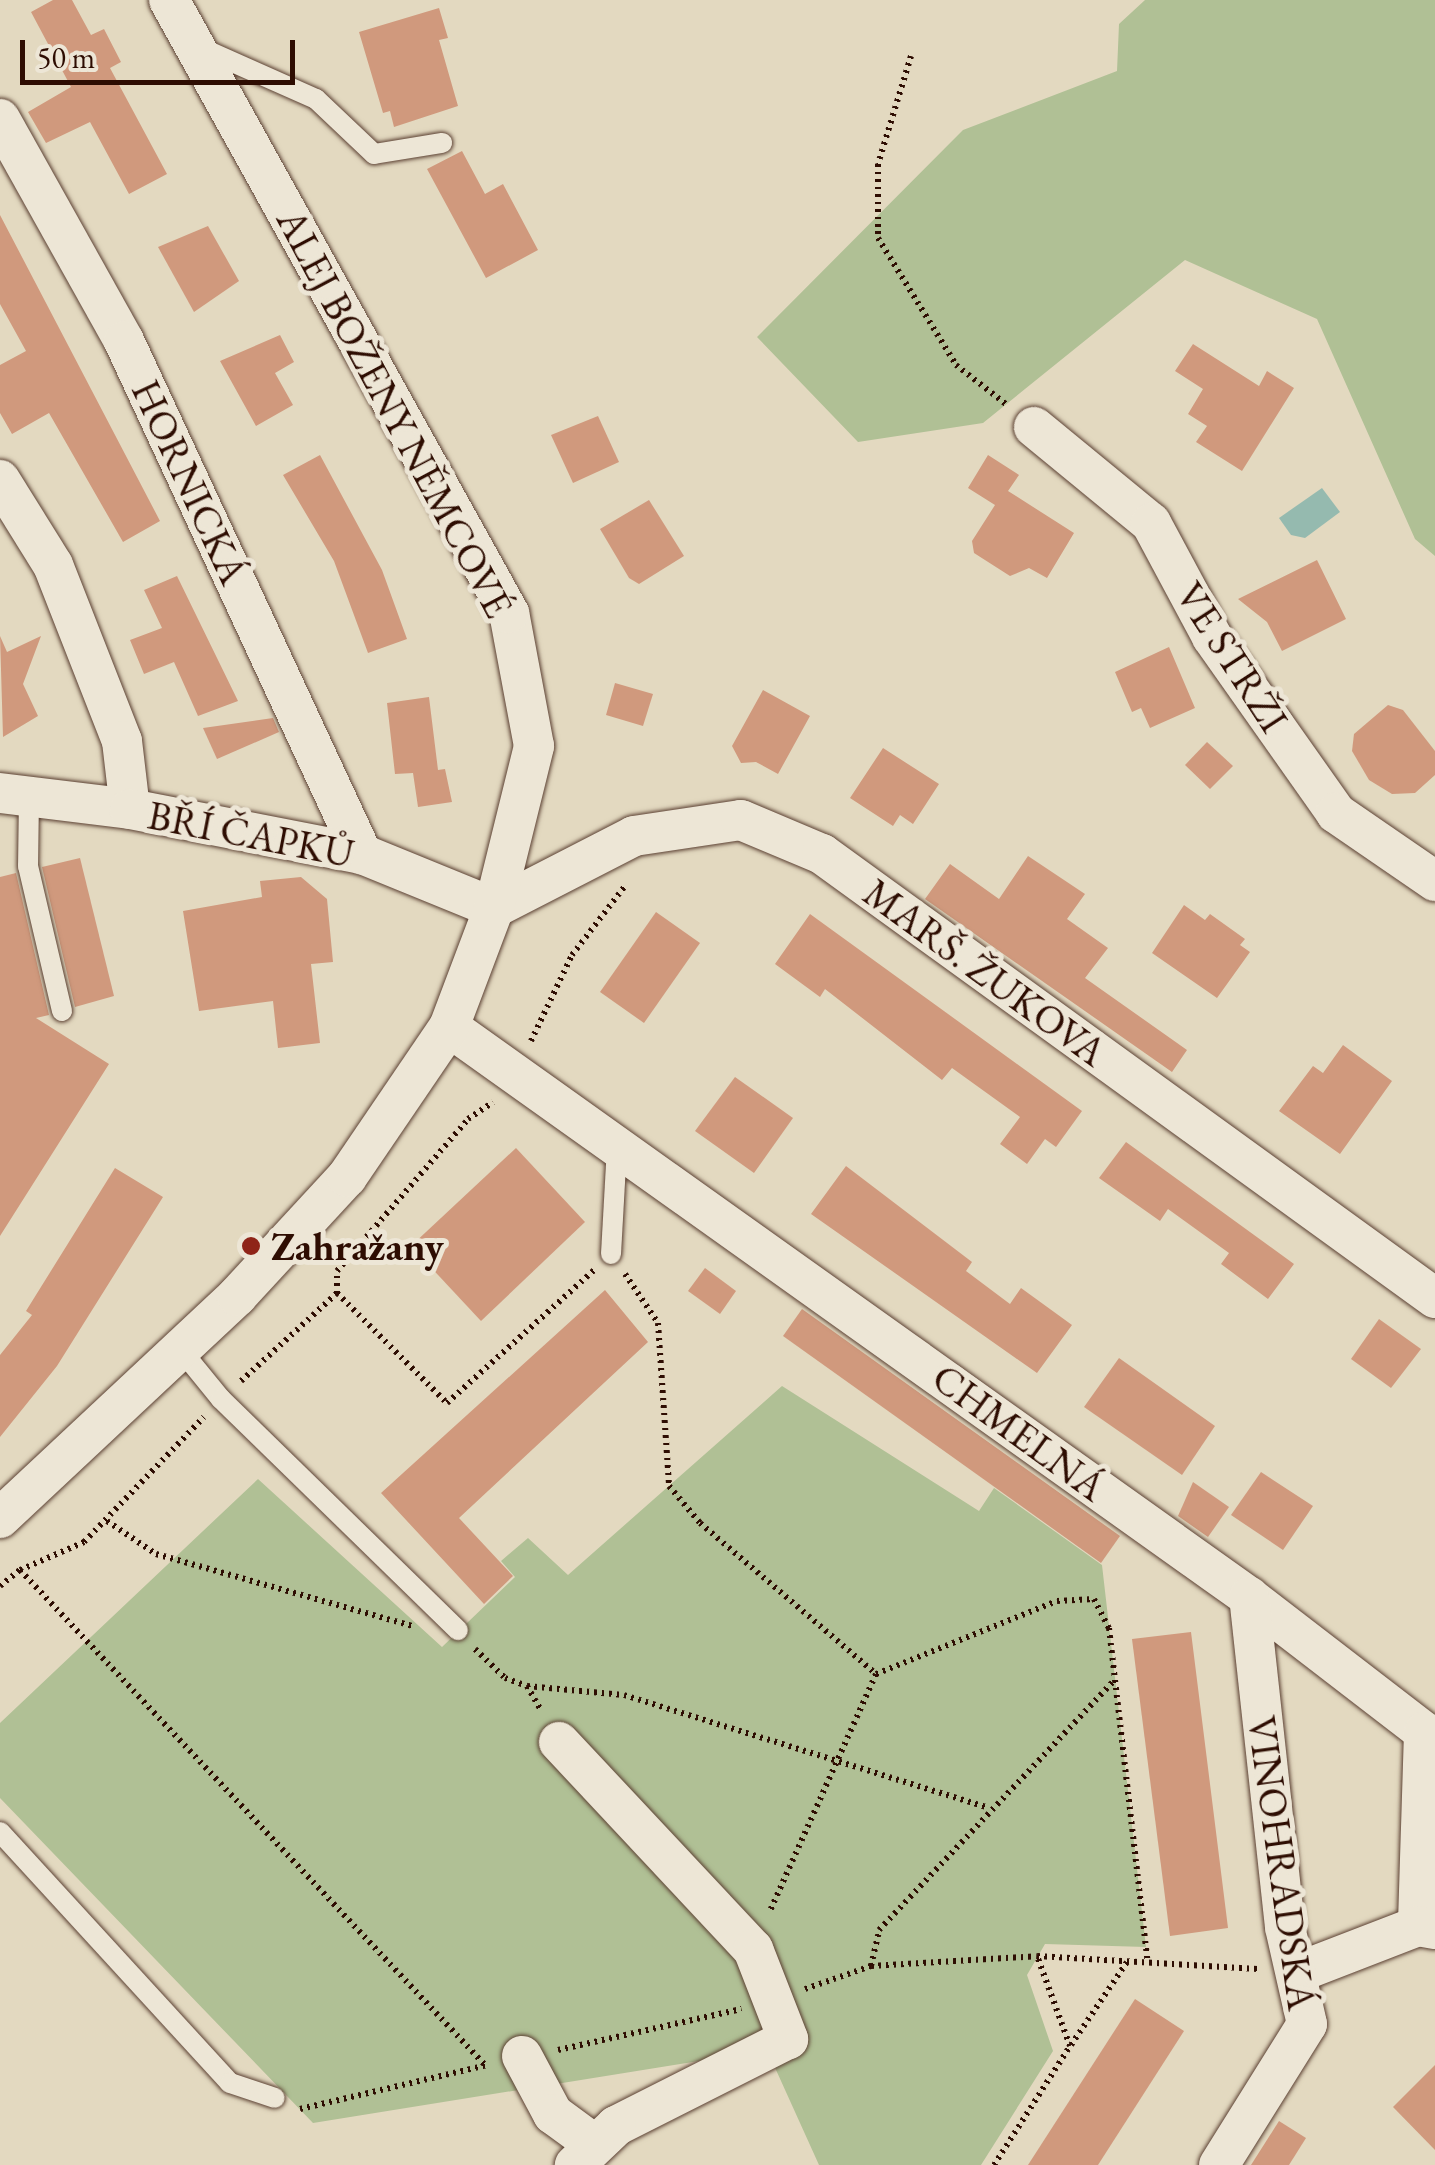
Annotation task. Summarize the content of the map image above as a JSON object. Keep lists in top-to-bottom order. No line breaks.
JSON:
{"streets":{"street":["ALEJ BOŽENY NĚMCOVÉ","HORNICKÁ","VE STRŽI","BŘÍ ČAPKŮ","MARŠ. ŽUKOVA","CHMELNÁ","VINOHRADSKÁ"]},"crossings":[["ALEJ BOŽENY NĚMCOVÉ","BŘÍ ČAPKŮ"],["ALEJ BOŽENY NĚMCOVÉ","MARŠ. ŽUKOVA"],["ALEJ BOŽENY NĚMCOVÉ","CHMELNÁ"],["HORNICKÁ","BŘÍ ČAPKŮ"],["BŘÍ ČAPKŮ","MARŠ. ŽUKOVA"],["CHMELNÁ","VINOHRADSKÁ"]],"places":["Zahražany"],"scale_bar":"50 m"}
